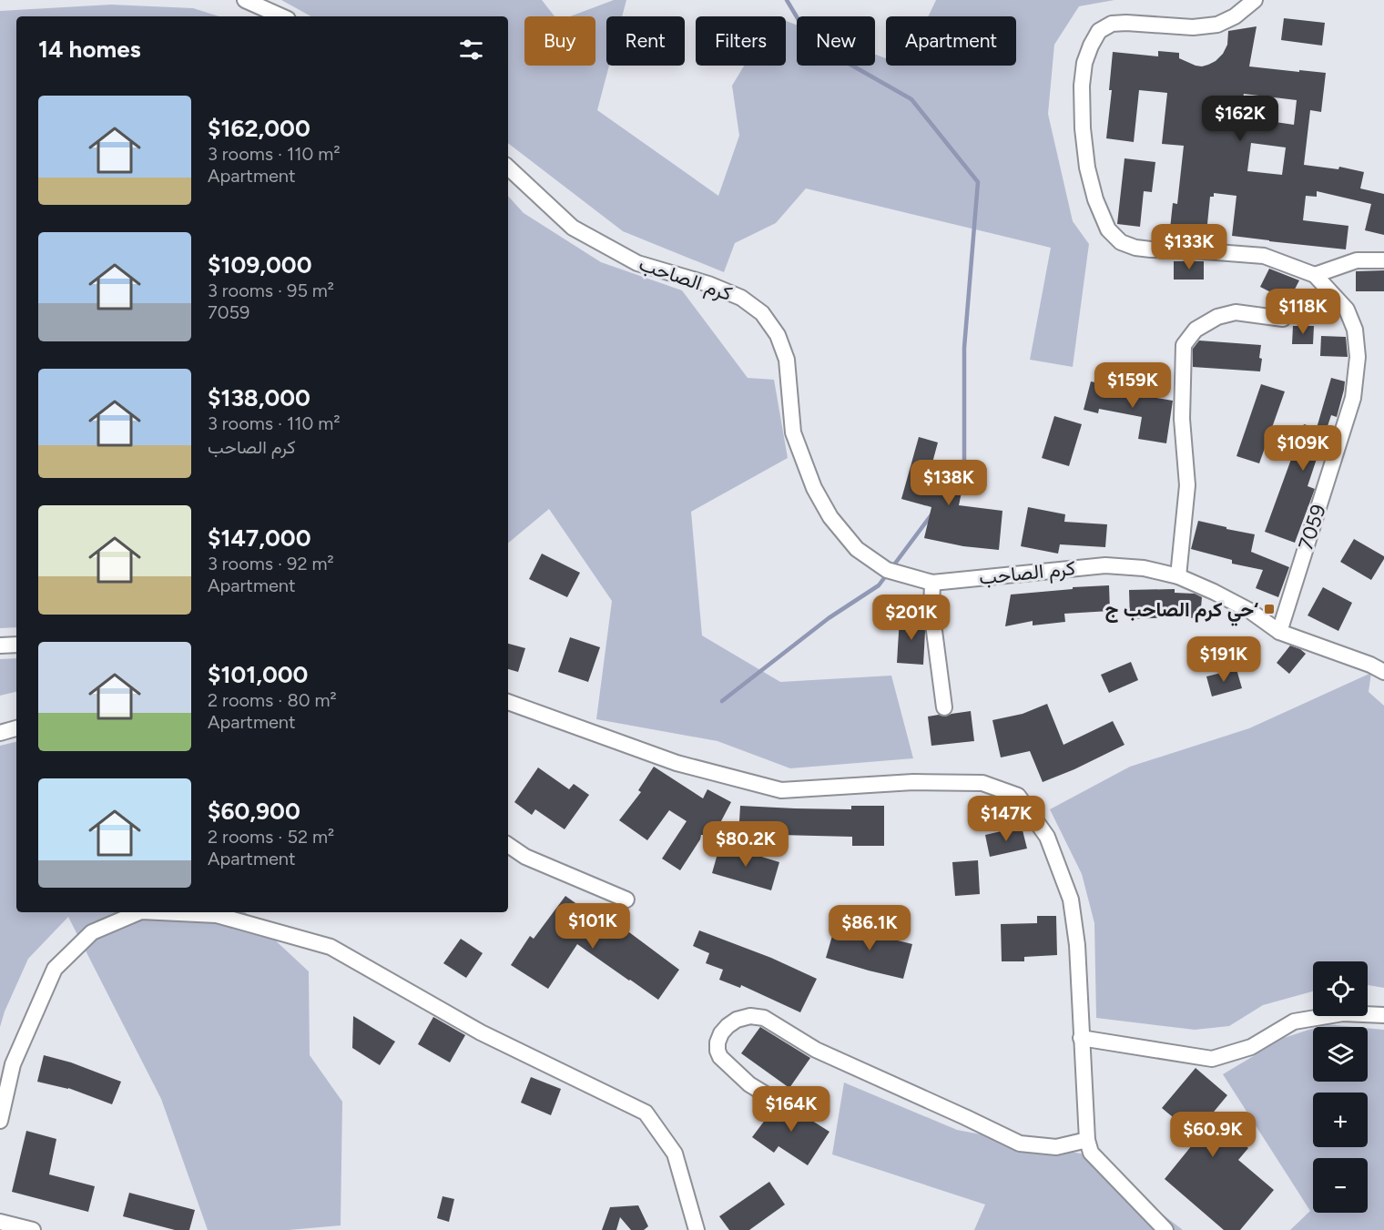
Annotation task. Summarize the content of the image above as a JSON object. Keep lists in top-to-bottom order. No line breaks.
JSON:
{"streets":{"street":["كرم الصاحب","7059"]},"crossings":[["كرم الصاحب","7059"]],"places":{"transit":["حي كرم الصاحب ج‘"]},"page":{"chip":["Buy","Rent","Filters","New","Apartment"],"heading":"14 homes","list":[{"name":"$162,000","note":"3 rooms · 110 m² · Apartment"},{"name":"$109,000","note":"3 rooms · 95 m² · 7059"},{"name":"$138,000","note":"3 rooms · 110 m² · كرم الصاحب"},{"name":"$147,000","note":"3 rooms · 92 m² · Apartment"},{"name":"$101,000","note":"2 rooms · 80 m² · Apartment"},{"name":"$60,900","note":"2 rooms · 52 m² · Apartment"}],"price":["$162K","$133K","$118K","$159K","$109K","$138K","$201K","$191K","$147K","$80.2K","$101K","$86.1K","$164K","$60.9K"],"map_buttons":["+","−"]}}
